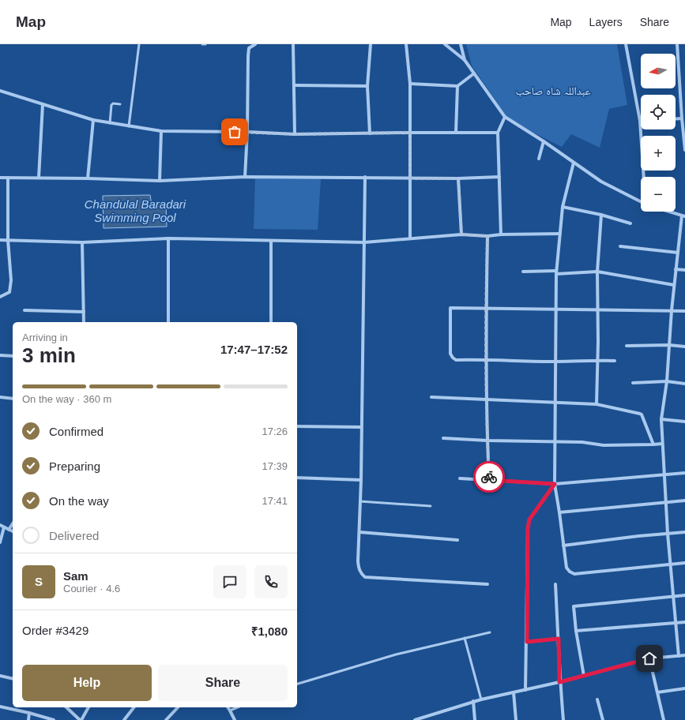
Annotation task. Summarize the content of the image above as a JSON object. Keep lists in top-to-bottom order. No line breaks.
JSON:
{"water":["Chandulal Baradari Swimming Pool"],"parks":["عبداللہ شاہ صاحب"],"north":"left","page":{"header":"Map","nav":["Map","Layers","Share"],"map_buttons":["+","−"],"heading":["3 min","Arriving in","17:47–17:52"],"panel":["Sam","Courier · 4.6","Order #3429","₹1,080"],"bar":"On the way · 360 m","list":[["Confirmed","17:26"],["Preparing","17:39"],["On the way","17:41"],"Delivered"],"round":"S","buttons":["Help","Share"]}}
